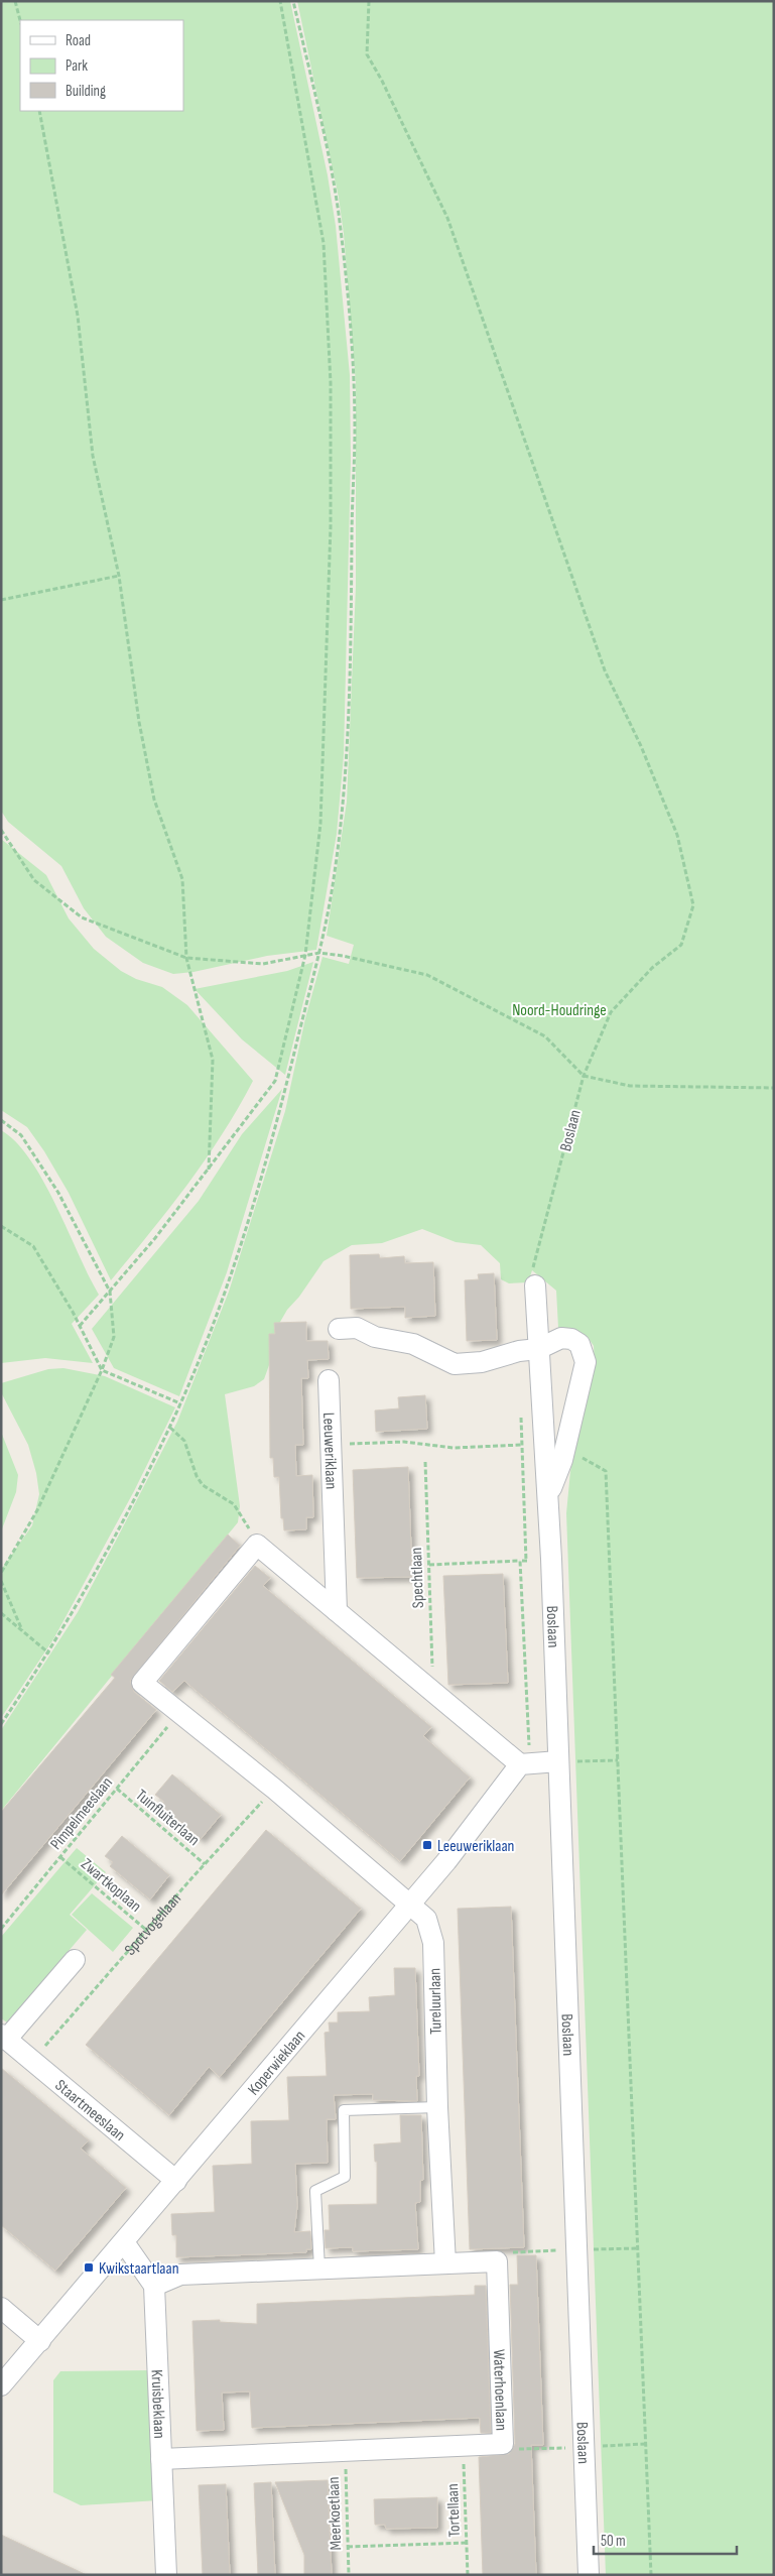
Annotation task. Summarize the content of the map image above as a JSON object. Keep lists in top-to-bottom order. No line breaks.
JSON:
{"streets":{"street":["Boslaan","Leeuweriklaan","Tureluurlaan","Koperwieklaan","Staartmeeslaan","Waterhoenlaan","Kruisbeklaan"],"path":["Spechtlaan","Pimpelmeeslaan","Tuinfluiterlaan","Zwartkoplaan","Spotvogellaan","Tortellaan","Meerkoetlaan"]},"crossings":[["Pimpelmeeslaan","Tuinfluiterlaan"],["Pimpelmeeslaan","Zwartkoplaan"],["Tuinfluiterlaan","Spotvogellaan"],["Zwartkoplaan","Spotvogellaan"],["Spotvogellaan","Staartmeeslaan"],["Tureluurlaan","Koperwieklaan"],["Koperwieklaan","Staartmeeslaan"],["Waterhoenlaan","Kruisbeklaan"],["Waterhoenlaan","Tortellaan"],["Waterhoenlaan","Meerkoetlaan"]],"parks":["Noord-Houdringe"],"places":{"transit":["Leeuweriklaan","Kwikstaartlaan"]},"legend":["Road","Park","Building"],"scale_bar":"50 m"}
